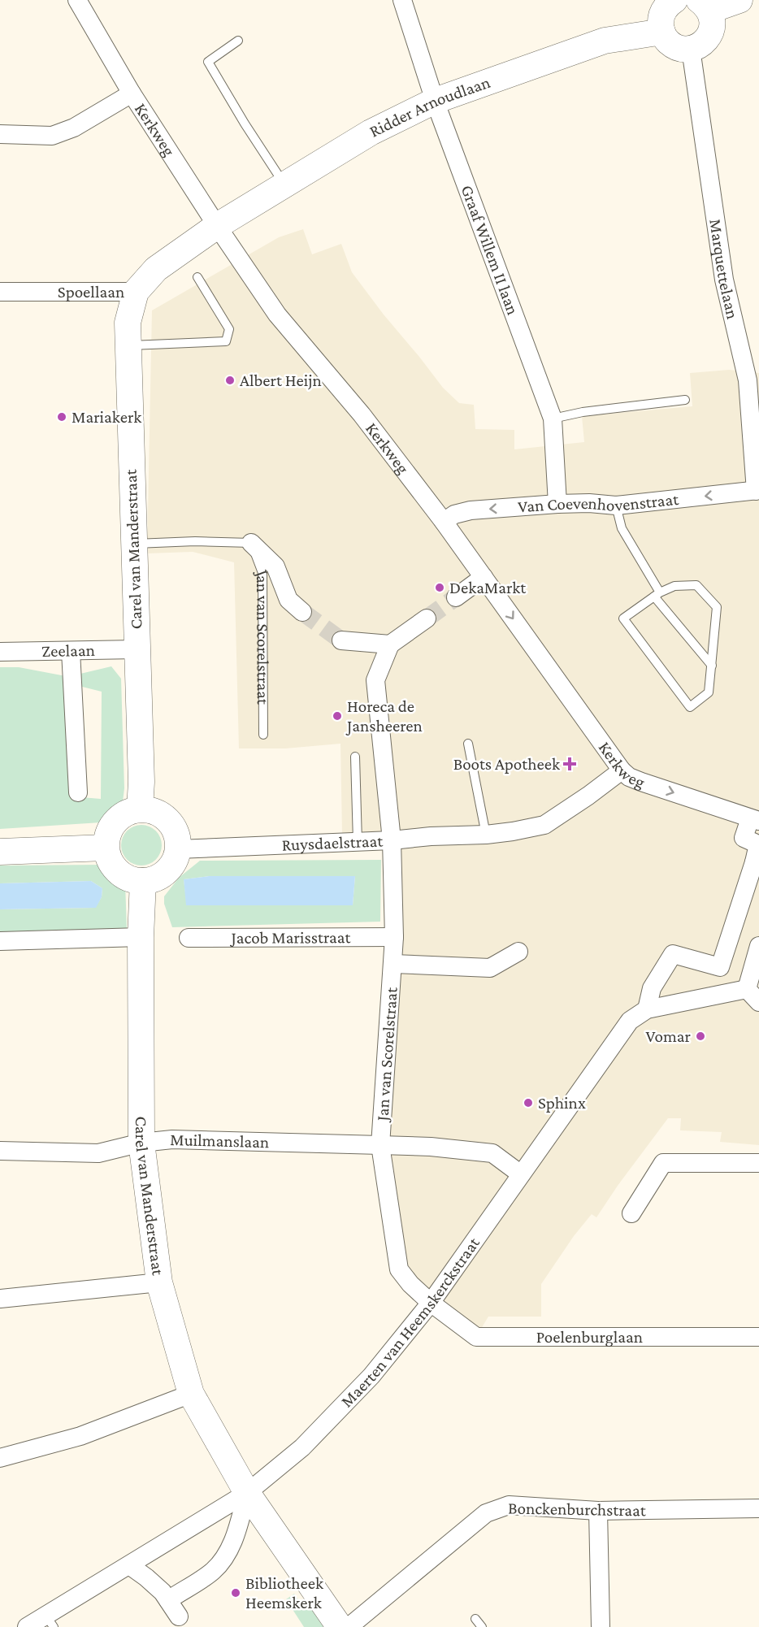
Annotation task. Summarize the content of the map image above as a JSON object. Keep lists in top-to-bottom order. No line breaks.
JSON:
{"streets":{"street":["Ridder Arnoudlaan","Kerkweg","Graaf Willem II laan","Marquettelaan","Spoellaan","Van Coevenhovenstraat","Carel van Manderstraat","Jan van Scorelstraat","Zeelaan","Ruysdaelstraat","Jacob Marisstraat","Muilmanslaan","Maerten van Heemskerckstraat","Poelenburglaan","Bonckenburchstraat"]},"crossings":[["Ridder Arnoudlaan","Kerkweg"],["Ridder Arnoudlaan","Graaf Willem II laan"],["Ridder Arnoudlaan","Spoellaan"],["Kerkweg","Spoellaan"],["Kerkweg","Van Coevenhovenstraat"],["Kerkweg","Ruysdaelstraat"],["Graaf Willem II laan","Van Coevenhovenstraat"],["Marquettelaan","Van Coevenhovenstraat"],["Spoellaan","Carel van Manderstraat"],["Carel van Manderstraat","Zeelaan"],["Carel van Manderstraat","Ruysdaelstraat"],["Carel van Manderstraat","Muilmanslaan"],["Carel van Manderstraat","Maerten van Heemskerckstraat"],["Jan van Scorelstraat","Ruysdaelstraat"],["Jan van Scorelstraat","Jacob Marisstraat"],["Jan van Scorelstraat","Muilmanslaan"],["Jan van Scorelstraat","Maerten van Heemskerckstraat"],["Jan van Scorelstraat","Poelenburglaan"],["Maerten van Heemskerckstraat","Poelenburglaan"]],"one_way":["Van Coevenhovenstraat"],"places":{"other":["Albert Heijn","Mariakerk","DekaMarkt","Horeca de Jansheeren","Vomar","Sphinx","Bibliotheek Heemskerk"],"health":["Boots Apotheek"]}}
